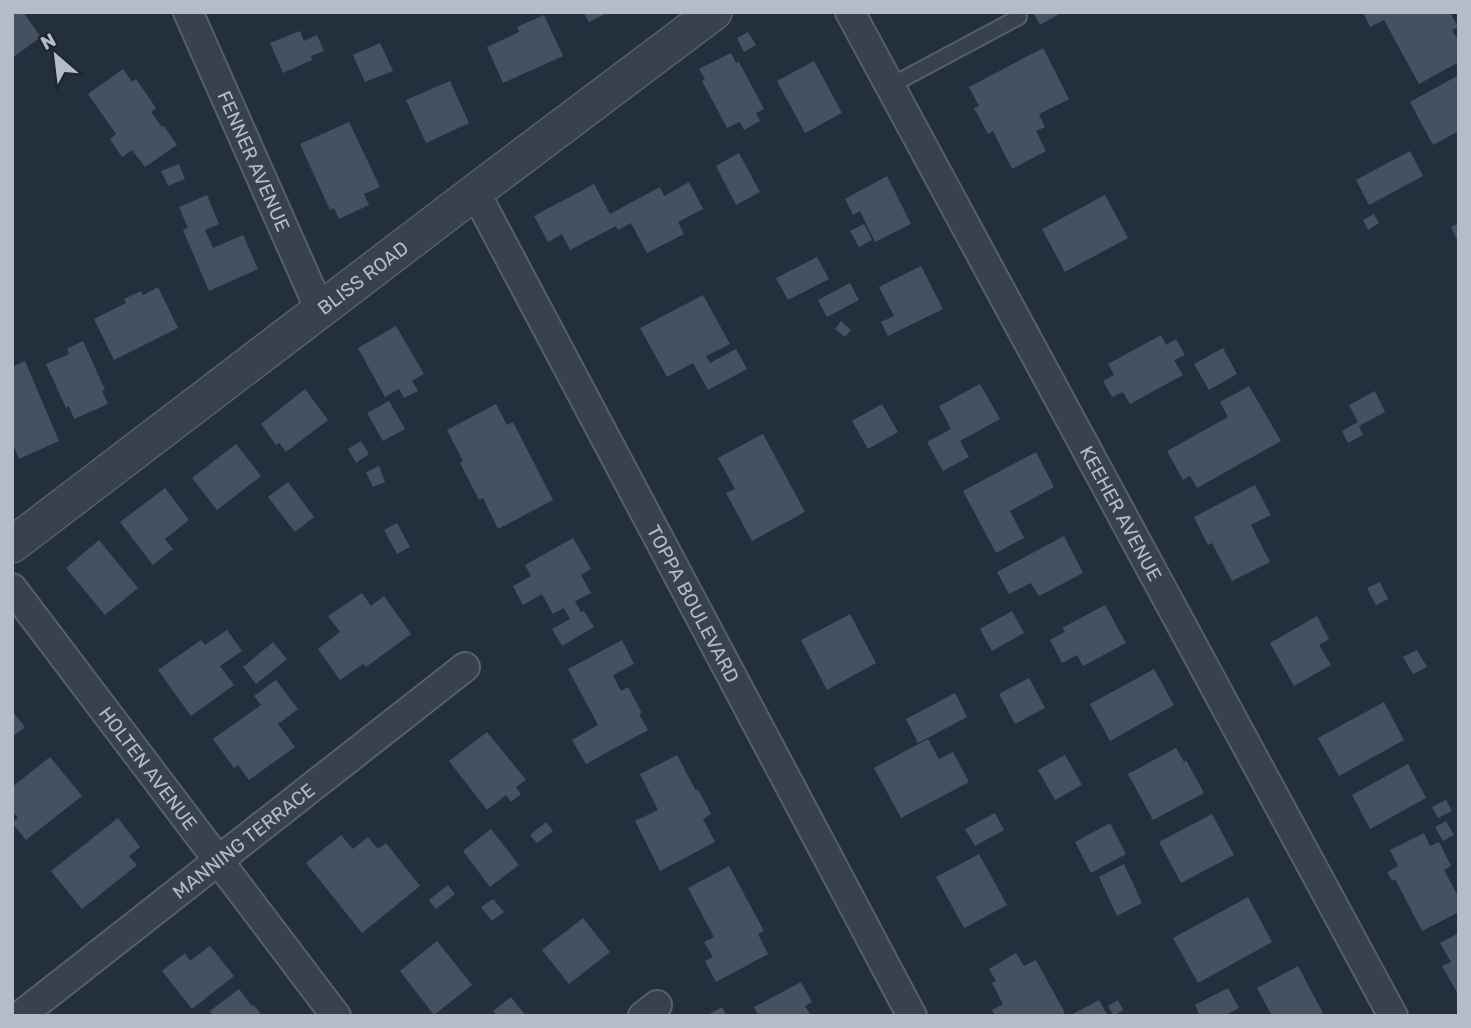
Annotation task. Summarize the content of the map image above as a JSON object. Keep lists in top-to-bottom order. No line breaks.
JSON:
{"streets":{"street":["FENNER AVENUE","BLISS ROAD","KEEHER AVENUE","TOPPA BOULEVARD","HOLTEN AVENUE","MANNING TERRACE"]},"crossings":[["FENNER AVENUE","BLISS ROAD"],["BLISS ROAD","TOPPA BOULEVARD"],["HOLTEN AVENUE","MANNING TERRACE"]],"north":"top left"}
